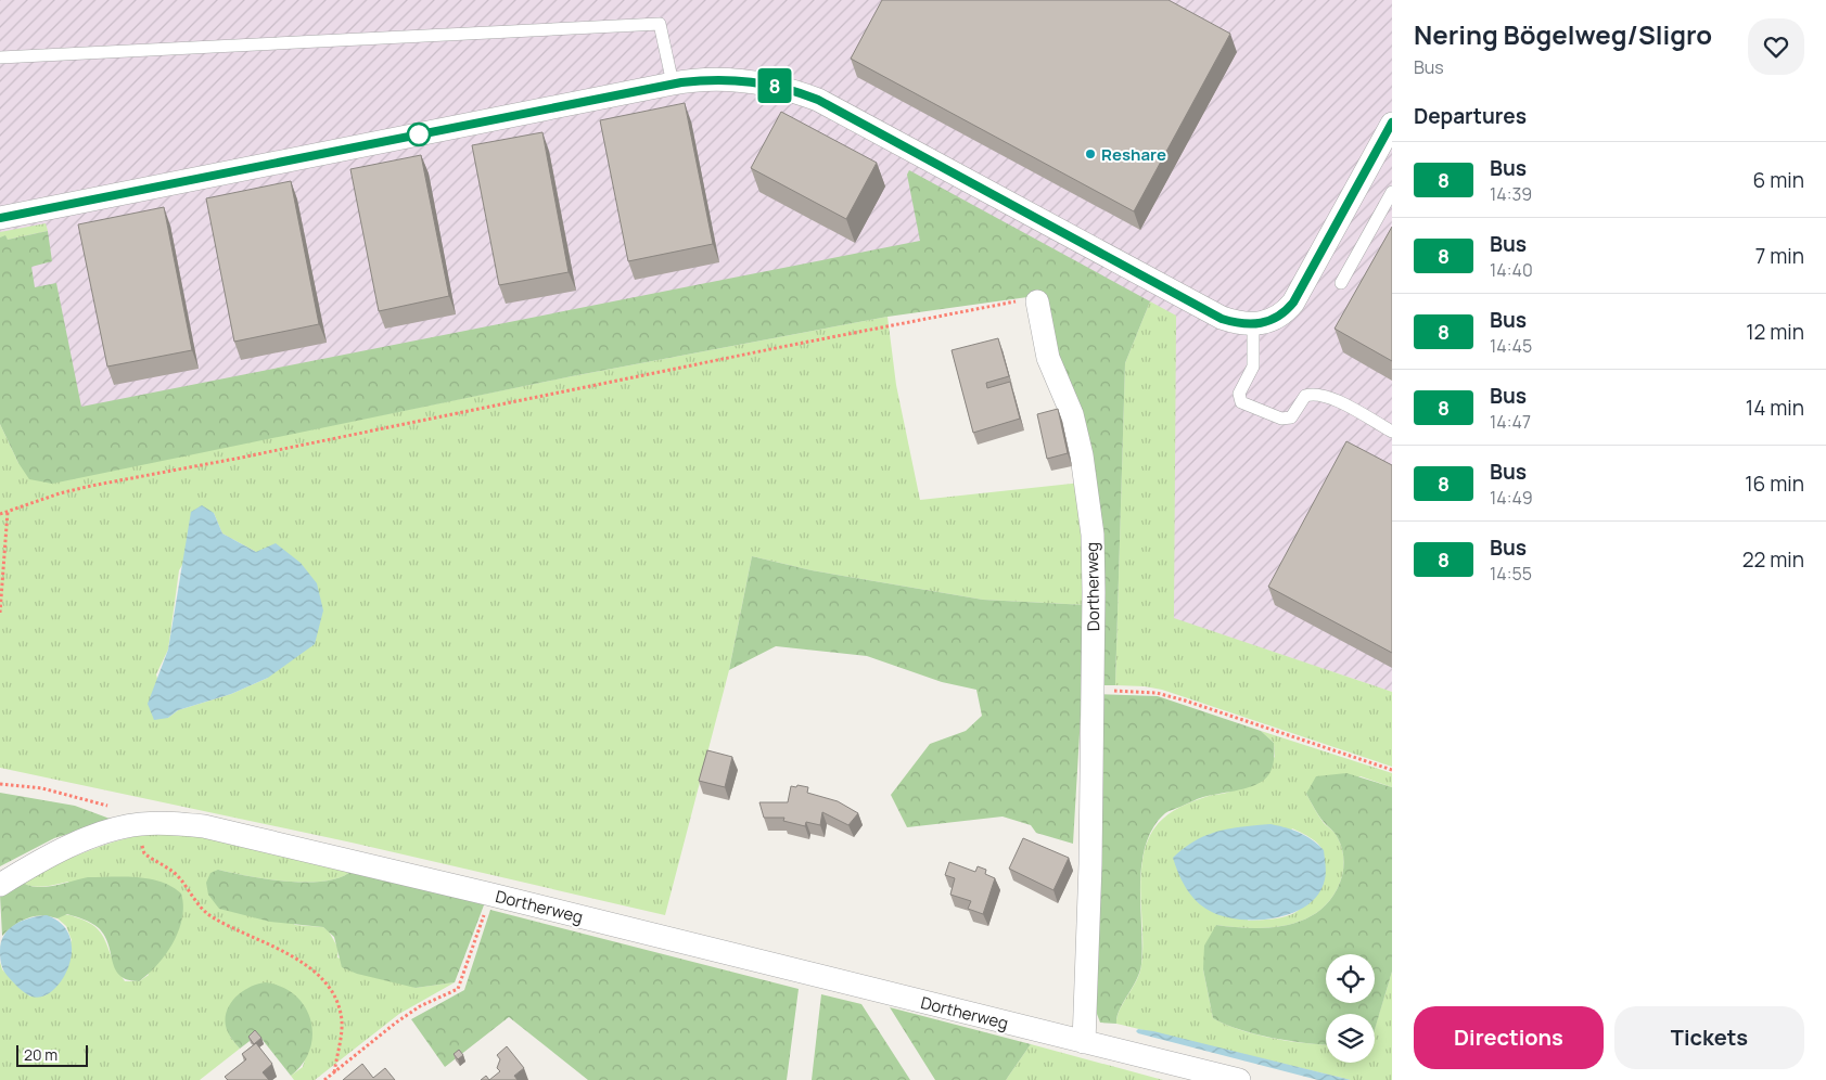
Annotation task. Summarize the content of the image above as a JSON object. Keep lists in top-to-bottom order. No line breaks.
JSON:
{"streets":{"street":["Dortherweg"]},"places":["Reshare"],"lines":["bus line 8"],"scale_bar":"20 m","page":{"on_map":"8","heading":[["Nering Bögelweg/Sligro","Bus"],"Departures"],"list":[{"mark":"8","name":"Bus","note":"14:39","value":"6 min"},{"mark":"8","name":"Bus","note":"14:40","value":"7 min"},{"mark":"8","name":"Bus","note":"14:45","value":"12 min"},{"mark":"8","name":"Bus","note":"14:47","value":"14 min"},{"mark":"8","name":"Bus","note":"14:49","value":"16 min"},{"mark":"8","name":"Bus","note":"14:55","value":"22 min"}],"buttons":["Directions","Tickets"],"scale":"20 m"}}
